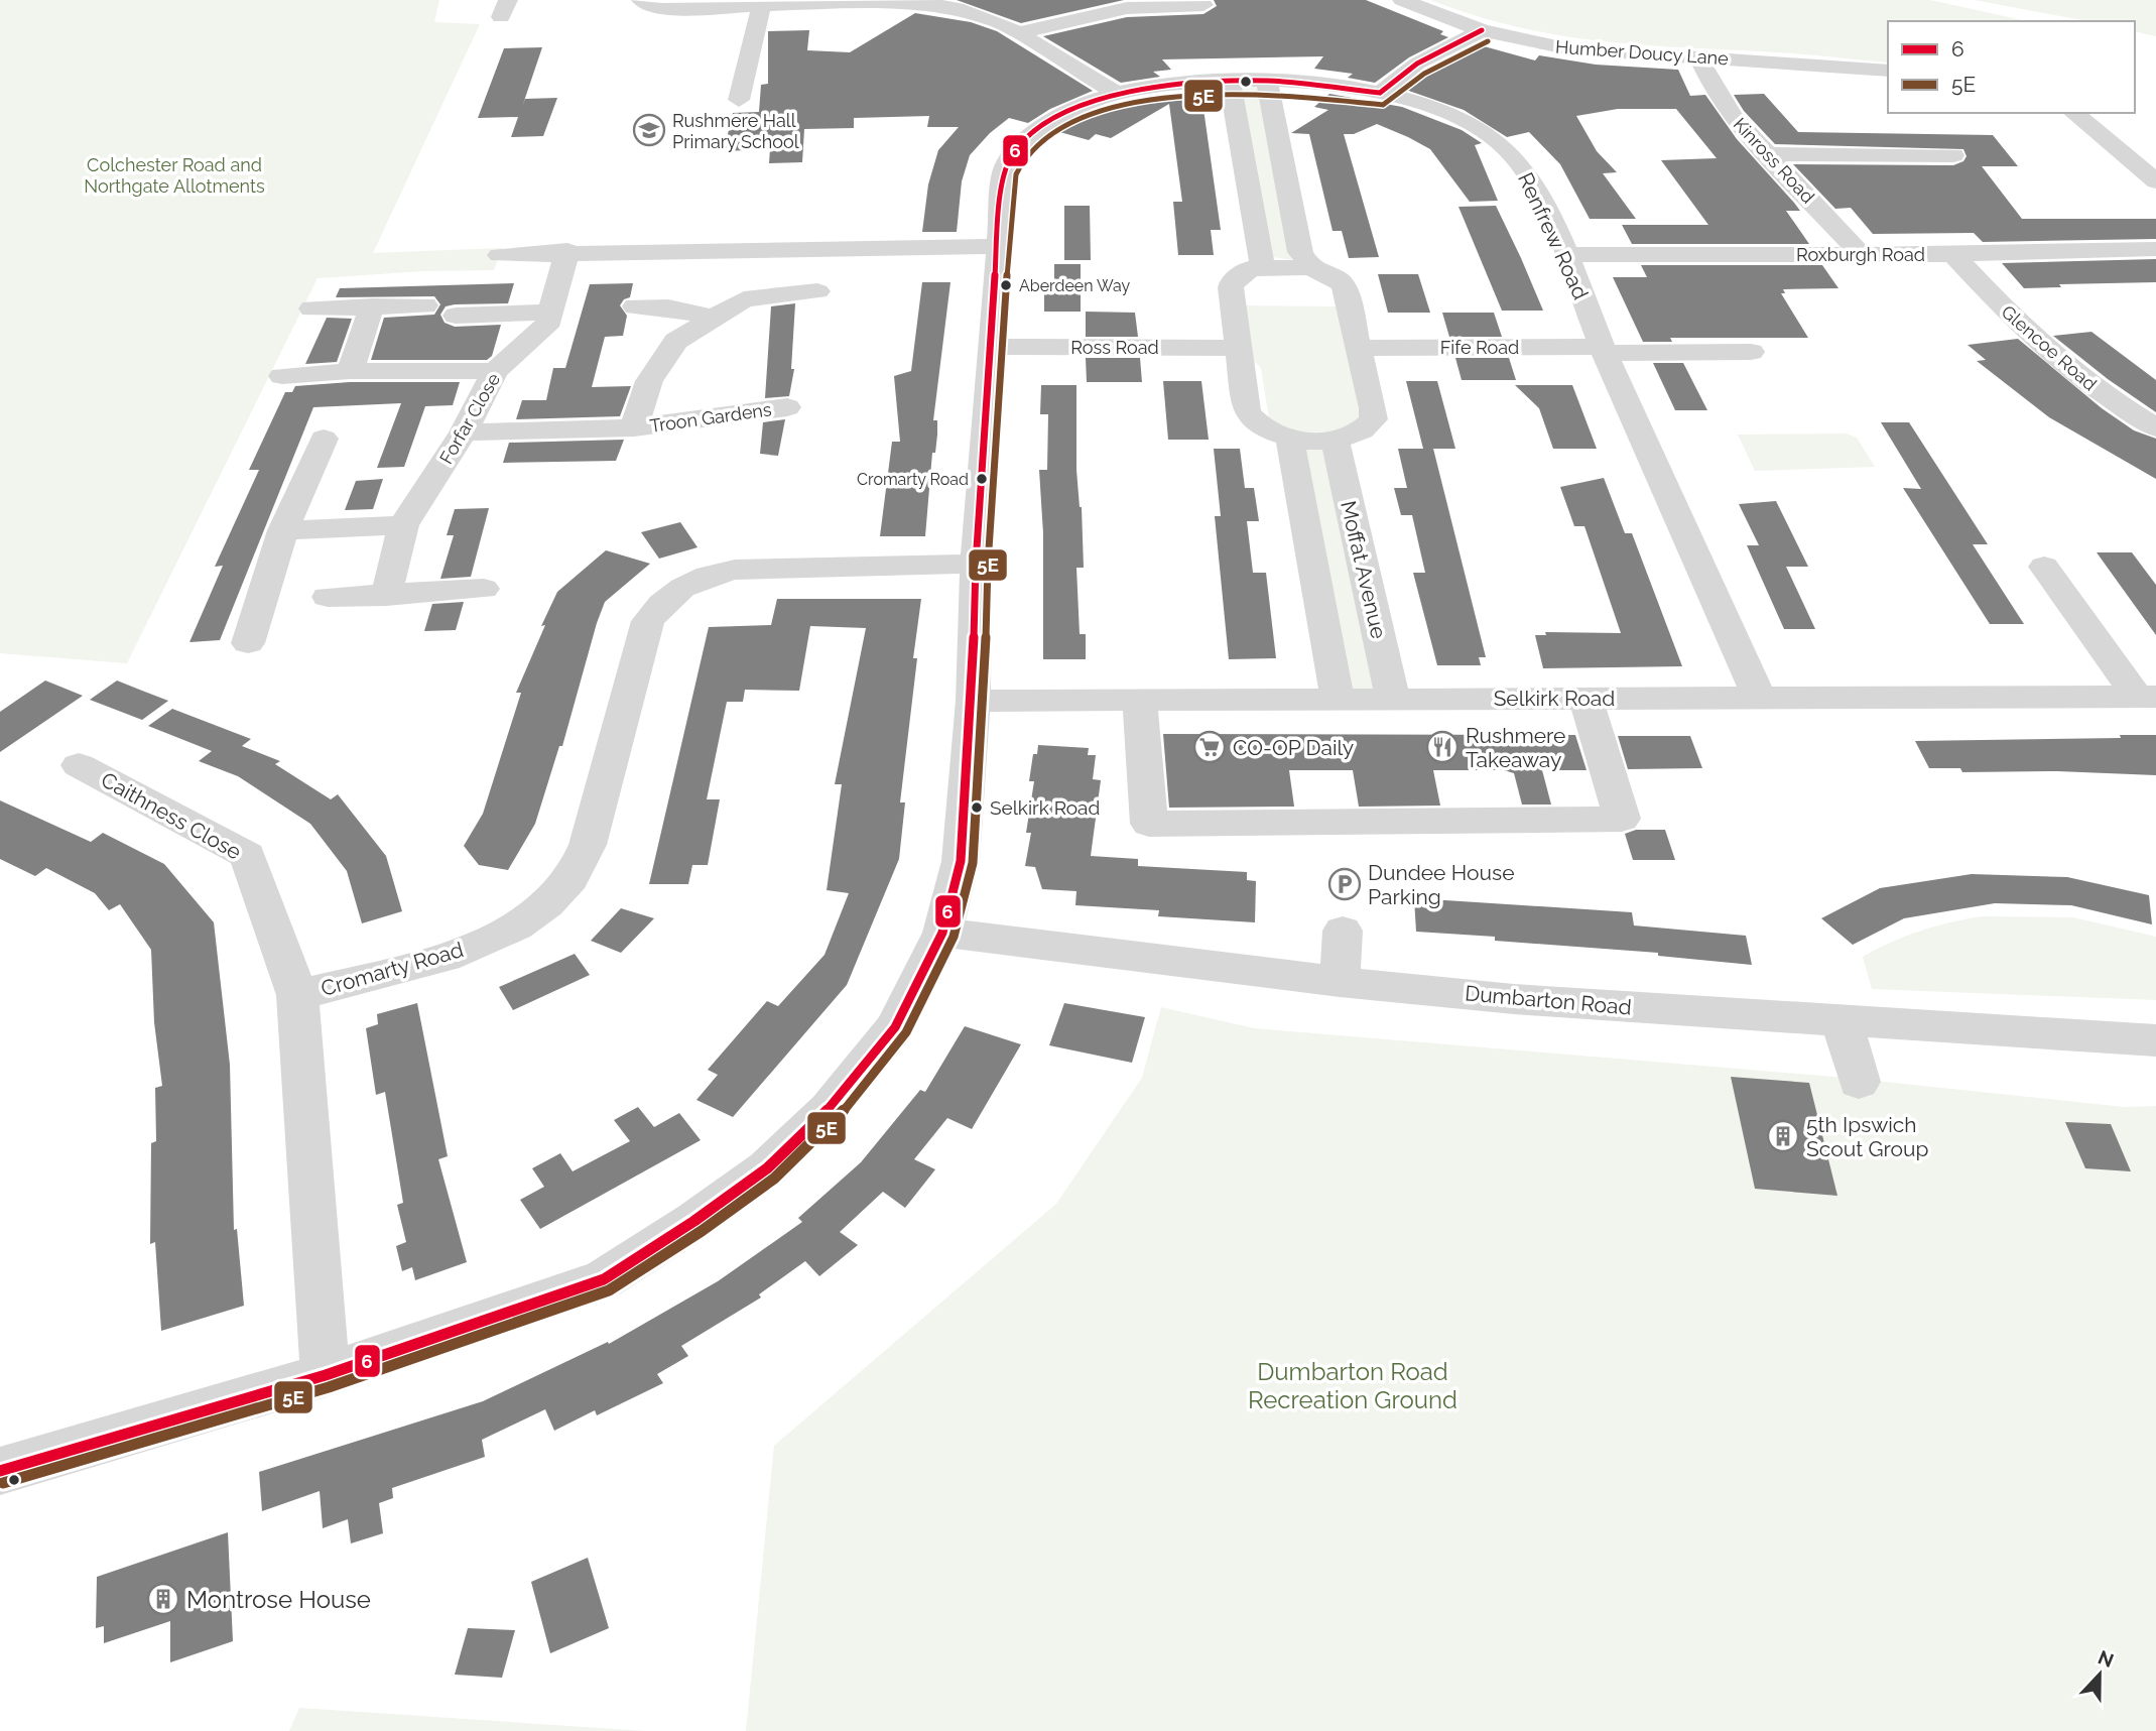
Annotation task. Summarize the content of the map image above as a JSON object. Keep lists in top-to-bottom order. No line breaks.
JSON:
{"streets":{"street":["Humber Doucy Lane","Kinross Road","Renfrew Road","Roxburgh Road","Ross Road","Fife Road","Glencoe Road","Troon Gardens","Forfar Close","Moffat Avenue","Selkirk Road","Caithness Close","Cromarty Road","Dumbarton Road"]},"crossings":[["Humber Doucy Lane","Kinross Road"],["Kinross Road","Roxburgh Road"],["Renfrew Road","Roxburgh Road"],["Renfrew Road","Ross Road"],["Renfrew Road","Fife Road"],["Renfrew Road","Selkirk Road"],["Renfrew Road","Caithness Close"],["Renfrew Road","Cromarty Road"],["Renfrew Road","Dumbarton Road"],["Roxburgh Road","Glencoe Road"],["Ross Road","Fife Road"],["Ross Road","Moffat Avenue"],["Fife Road","Moffat Avenue"],["Troon Gardens","Forfar Close"],["Moffat Avenue","Selkirk Road"],["Caithness Close","Cromarty Road"]],"parks":["Colchester Road and Northgate Allotments","Dumbarton Road Recreation Ground"],"places":{"school or university":["Rushmere Hall Primary School"],"other":["Aberdeen Way","Cromarty Road","Selkirk Road"],"supermarket":["CO-OP Daily"],"restaurant":["Rushmere Takeaway"],"parking":["Dundee House Parking"],"building":["5th Ipswich Scout Group","Montrose House"]},"lines":["transit line 6","transit line 5E"],"legend":["6","5E"],"north":"top"}
